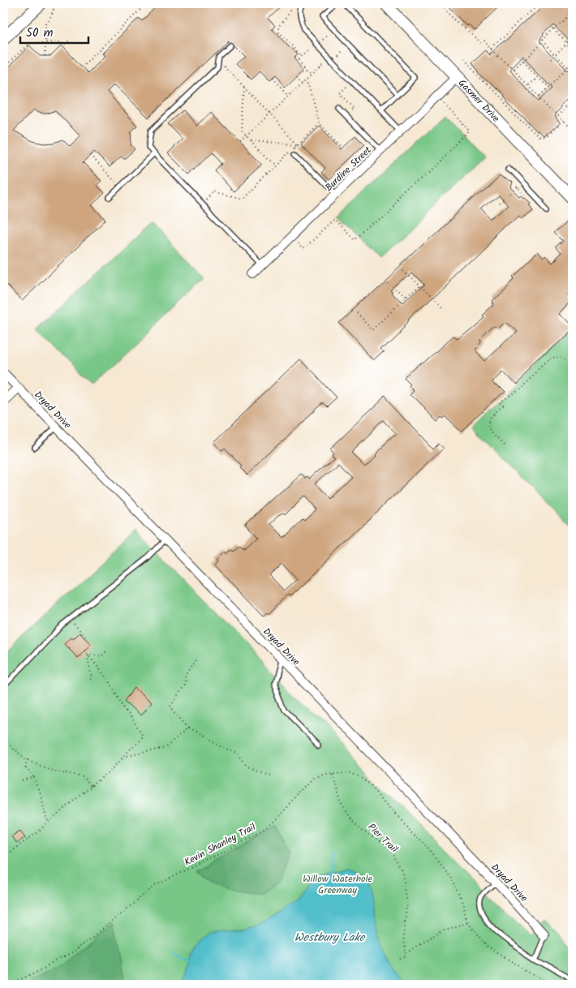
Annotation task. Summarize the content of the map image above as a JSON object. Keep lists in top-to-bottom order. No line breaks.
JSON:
{"streets":{"street":["Gasmer Drive","Burdine Street","Dryad Drive"],"path":["Pier Trail","Kevin Shanley Trail"]},"crossings":[["Gasmer Drive","Burdine Street"],["Pier Trail","Kevin Shanley Trail"]],"water":["Westbury Lake"],"parks":["Willow Waterhole Greenway"],"scale_bar":"50 m"}
